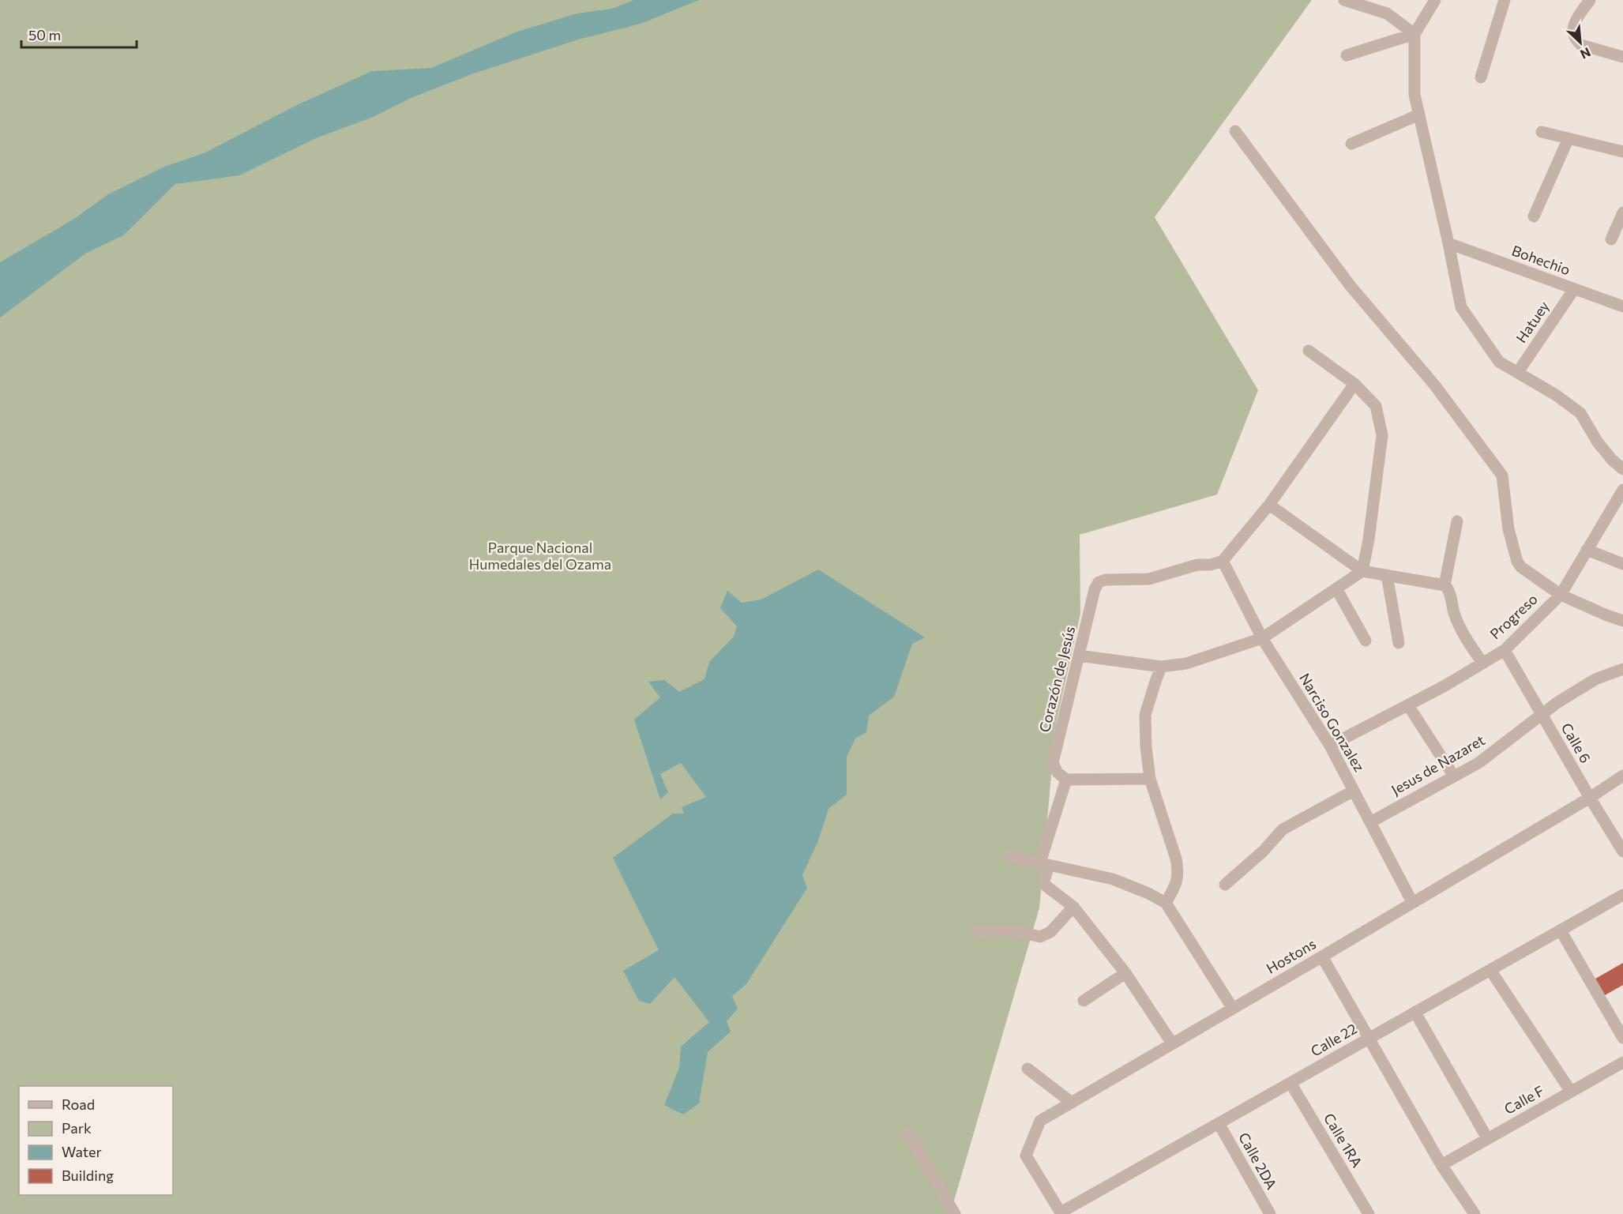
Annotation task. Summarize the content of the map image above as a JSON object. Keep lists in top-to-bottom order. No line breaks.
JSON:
{"streets":{"street":["Bohechio","Hatuey","Progreso","Corazón de Jesús","Narciso Gonzalez","Calle 6","Jesus de Nazaret","Hostons","Calle 22","Calle F","Calle 1RA","Calle 2DA"]},"crossings":[["Bohechio","Hatuey"],["Progreso","Narciso Gonzalez"],["Progreso","Calle 6"],["Corazón de Jesús","Narciso Gonzalez"],["Narciso Gonzalez","Jesus de Nazaret"],["Narciso Gonzalez","Hostons"],["Calle 6","Jesus de Nazaret"],["Calle 6","Hostons"],["Hostons","Calle 22"],["Calle 22","Calle 1RA"],["Calle 22","Calle 2DA"]],"parks":["Parque Nacional Humedales del Ozama"],"legend":["Road","Park","Water","Building"],"scale_bar":"50 m","north":"bottom right"}
